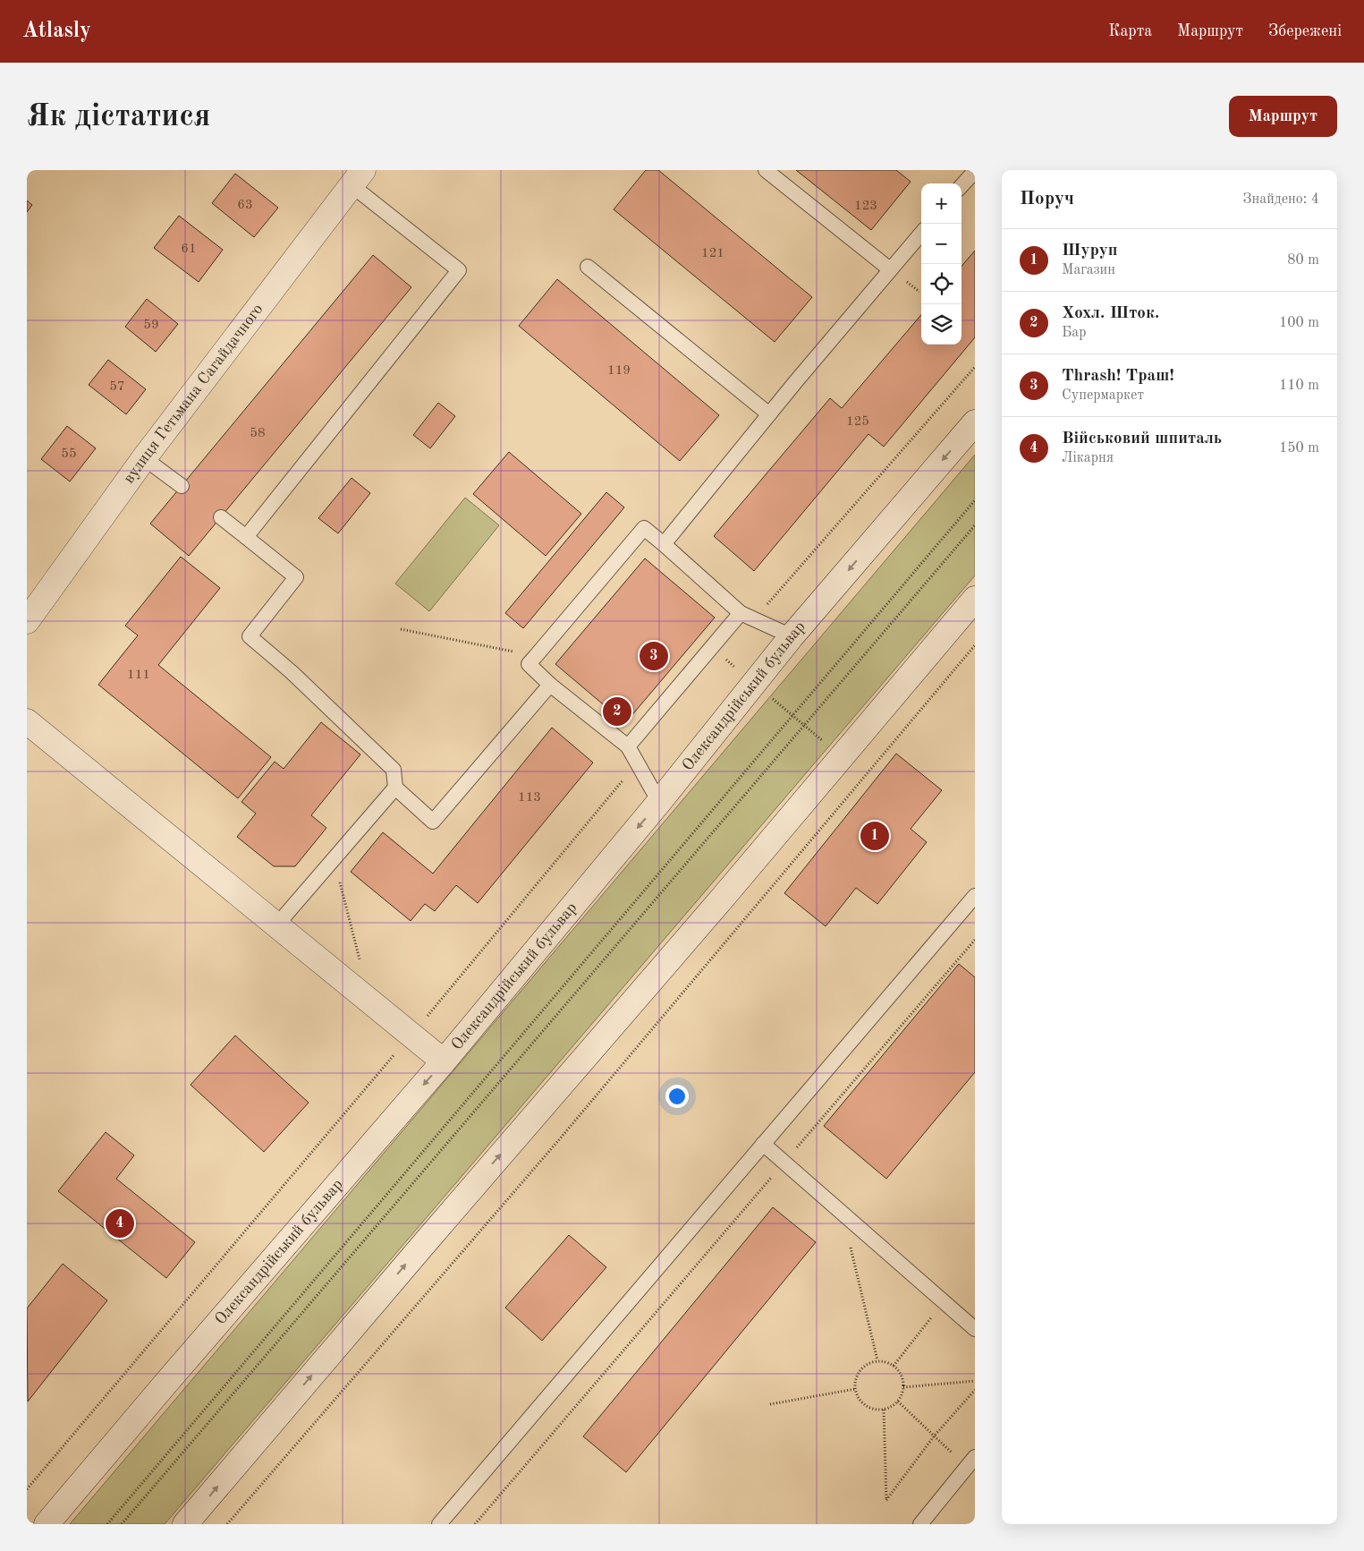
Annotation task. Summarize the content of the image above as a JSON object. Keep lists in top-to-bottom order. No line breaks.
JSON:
{"streets":{"main road":["вулиця Гетьмана Сагайдачного","Олександрійський бульвар"]},"house_numbers":["63","123","61","121","59","119","57","125","58","55","111","113"],"page":{"header":"Atlasly","nav":["Карта","Маршрут","Збережені"],"buttons":"Маршрут","title":"Як дістатися","heading":["Поруч","Знайдено: 4"],"map_buttons":["+","−"],"list":[{"mark":"1","name":"Шуруп","note":"Магазин","value":"80 m"},{"mark":"2","name":"Хохл. Шток.","note":"Бар","value":"100 m"},{"mark":"3","name":"Thrash! Траш!","note":"Супермаркет","value":"110 m"},{"mark":"4","name":"Військовий шпиталь","note":"Лікарня","value":"150 m"}],"pins":["3","2","1","4"]}}
